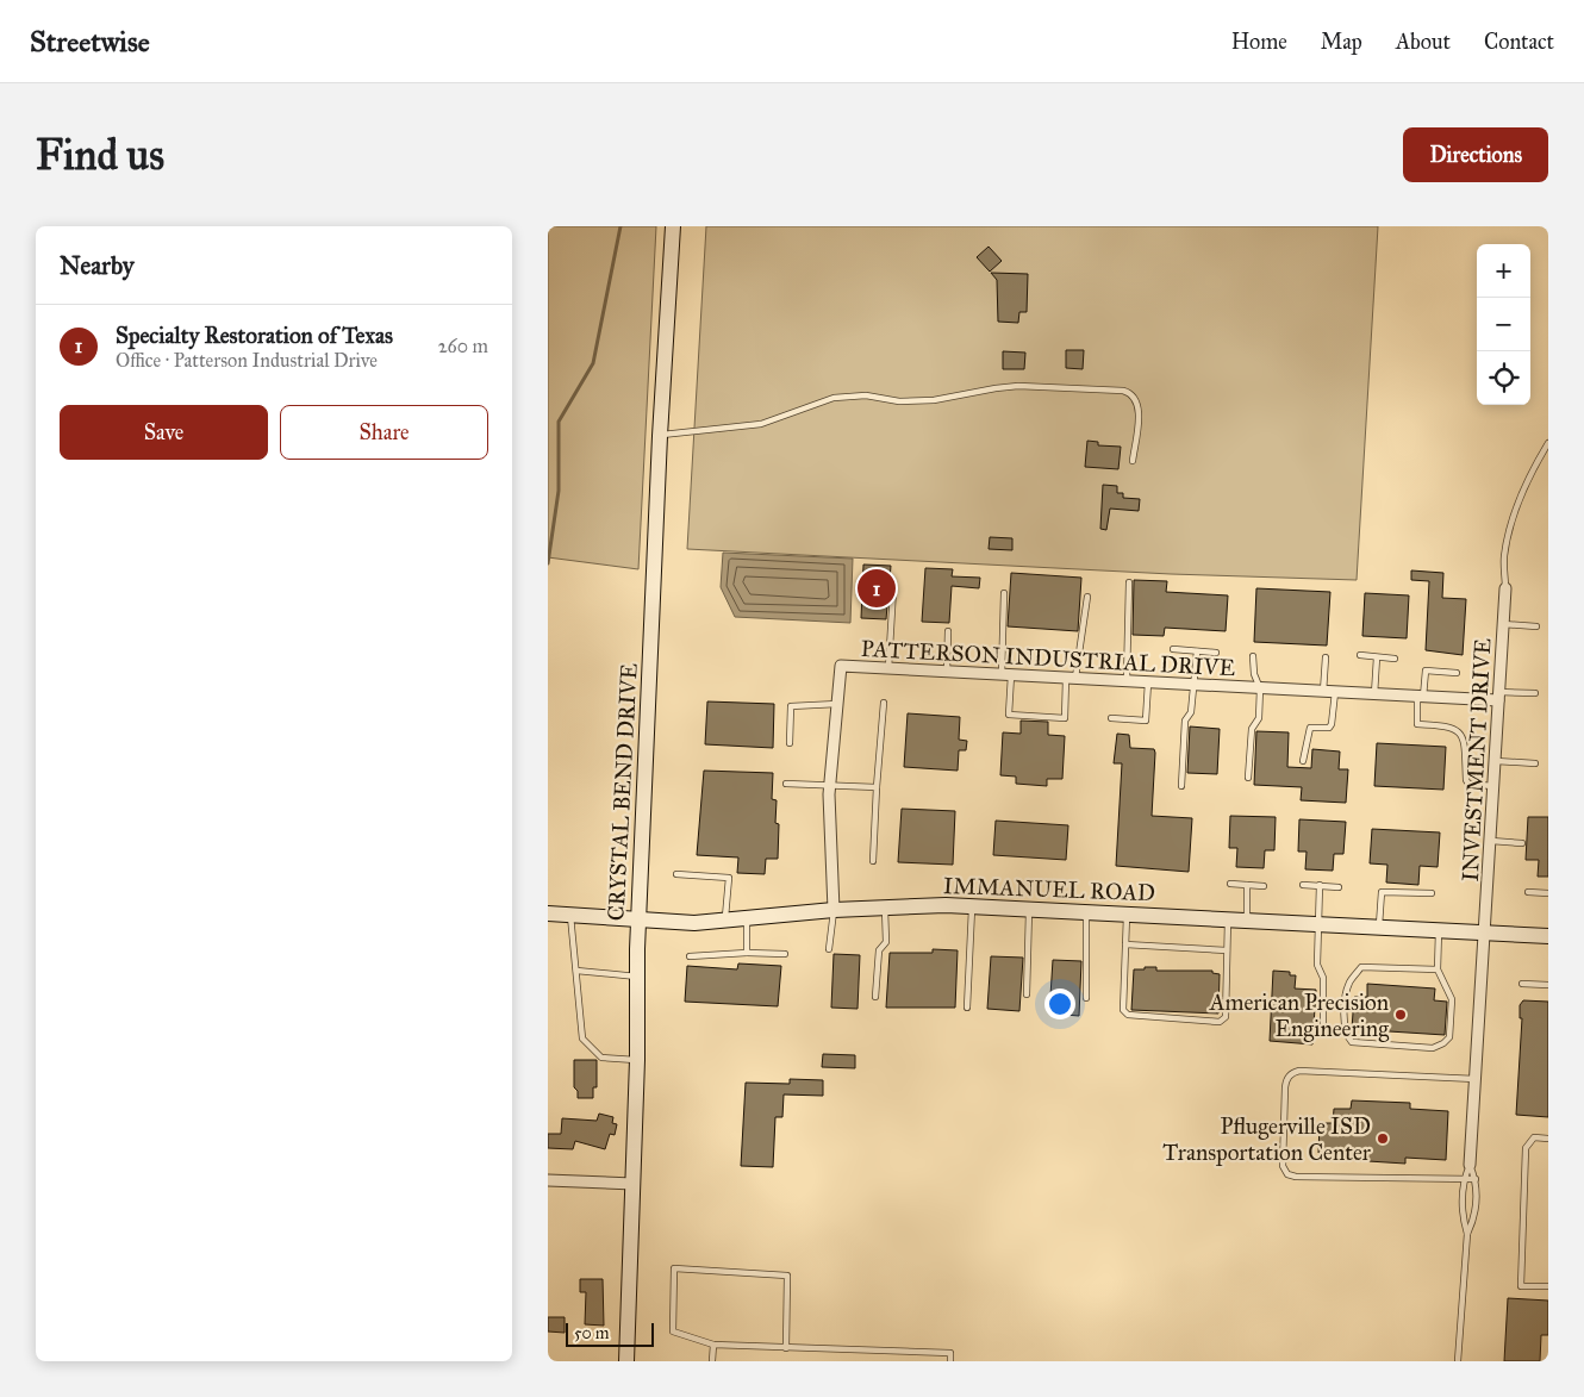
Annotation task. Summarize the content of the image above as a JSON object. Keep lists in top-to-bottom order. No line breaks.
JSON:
{"streets":{"street":["PATTERSON INDUSTRIAL DRIVE","INVESTMENT DRIVE","CRYSTAL BEND DRIVE","IMMANUEL ROAD"]},"crossings":[["PATTERSON INDUSTRIAL DRIVE","INVESTMENT DRIVE"],["PATTERSON INDUSTRIAL DRIVE","IMMANUEL ROAD"],["INVESTMENT DRIVE","IMMANUEL ROAD"],["CRYSTAL BEND DRIVE","IMMANUEL ROAD"]],"places":["American Precision Engineering","Pflugerville ISD Transportation Center"],"scale_bar":"50 m","page":{"header":"Streetwise","nav":["Home","Map","About","Contact"],"buttons":["Directions",["Save","Share"]],"title":"Find us","heading":"Nearby","map_buttons":["+","−"],"list":[{"mark":"1","name":"Specialty Restoration of Texas","note":"Office · Patterson Industrial Drive","value":"260 m"}],"pins":"1","scale":"50 m"}}
